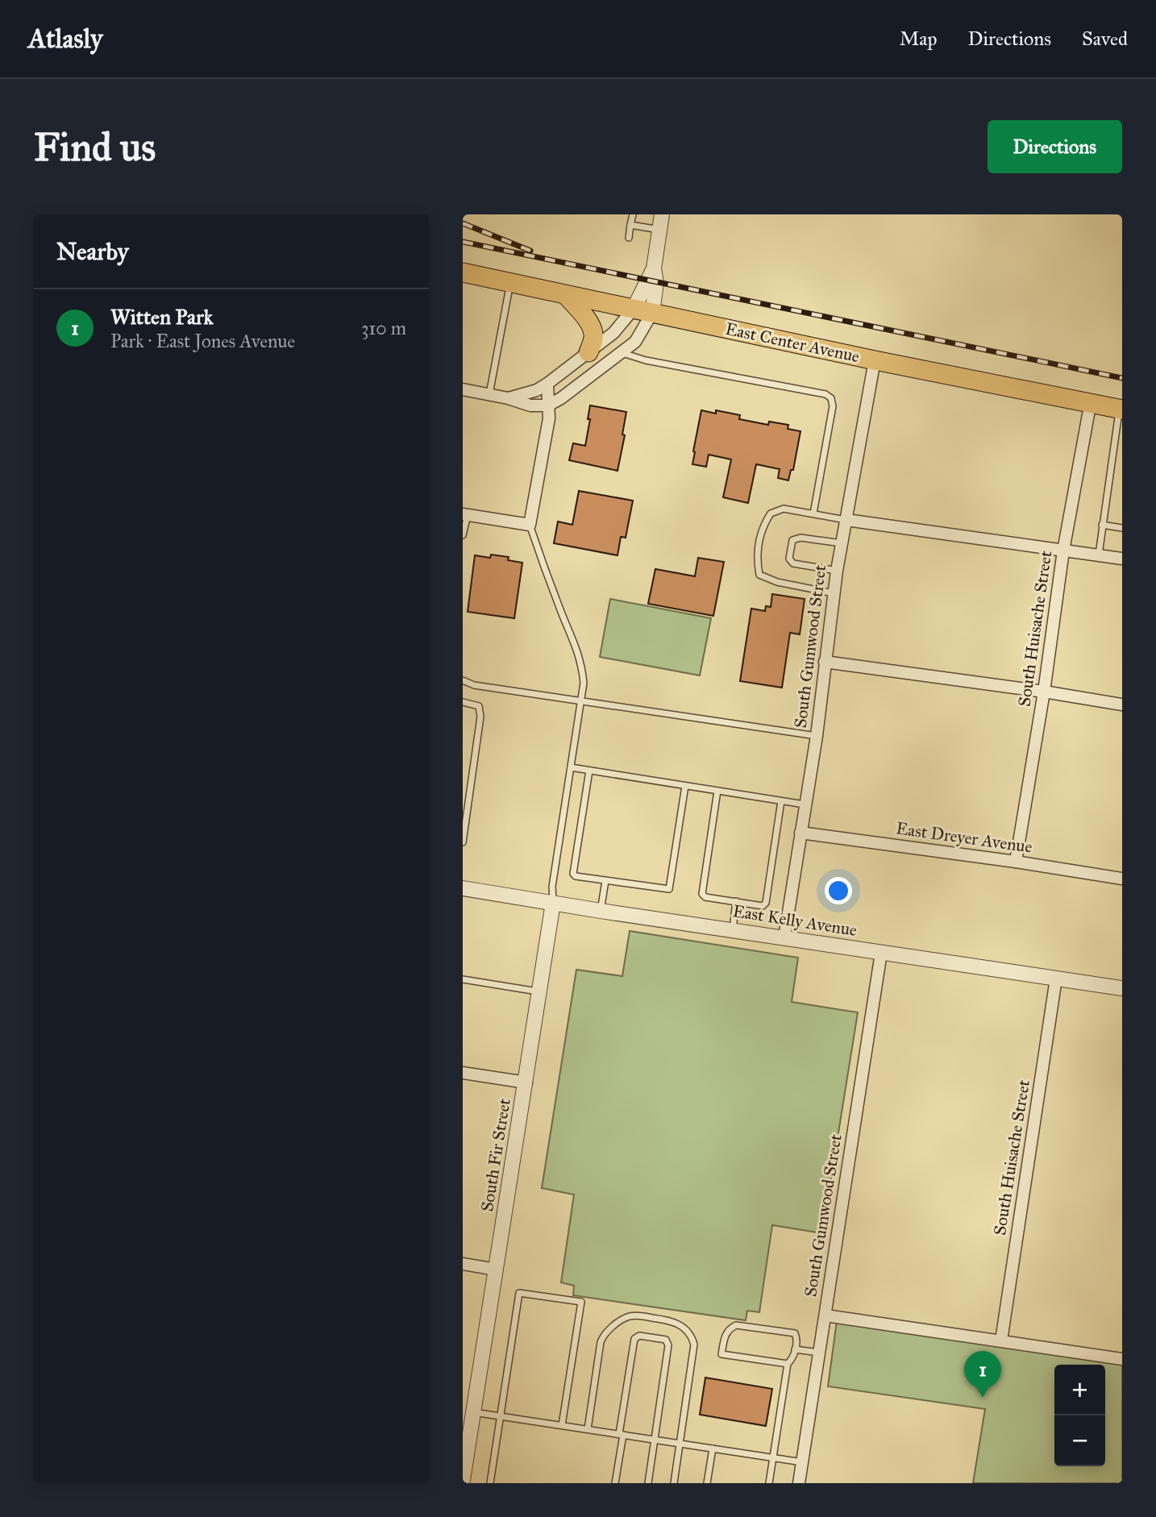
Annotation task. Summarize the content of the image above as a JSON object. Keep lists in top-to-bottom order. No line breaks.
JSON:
{"streets":{"main road":["East Center Avenue"],"street":["South Huisache Street","South Gumwood Street","East Dreyer Avenue","East Kelly Avenue","South Fir Street"]},"crossings":[["East Center Avenue","South Huisache Street"],["East Center Avenue","South Gumwood Street"],["South Huisache Street","East Dreyer Avenue"],["South Huisache Street","East Kelly Avenue"],["South Gumwood Street","East Dreyer Avenue"],["South Gumwood Street","East Kelly Avenue"],["East Kelly Avenue","South Fir Street"]],"page":{"header":"Atlasly","nav":["Map","Directions","Saved"],"buttons":"Directions","title":"Find us","heading":"Nearby","list":[{"mark":"1","name":"Witten Park","note":"Park · East Jones Avenue","value":"310 m"}],"pins":"1","map_buttons":["+","−"]}}
